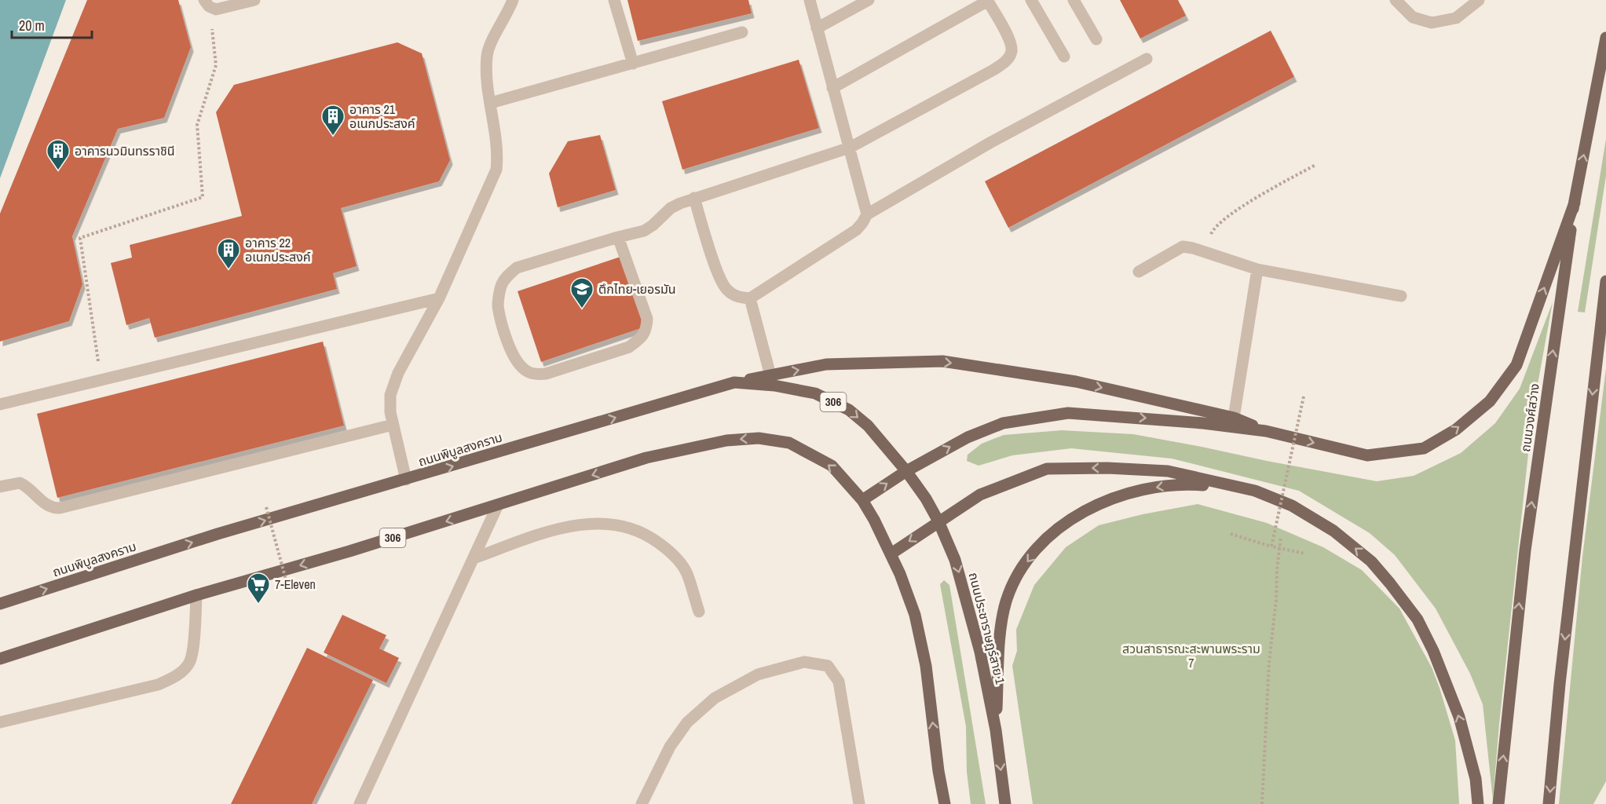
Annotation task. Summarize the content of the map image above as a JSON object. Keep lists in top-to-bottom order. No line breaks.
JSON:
{"streets":{"main road":["306","ถนนวงศ์สว่าง","ถนนพิบูลสงคราม","ถนนประชาราษฎร์สาย 1"]},"crossings":[["ถนนพิบูลสงคราม","ถนนประชาราษฎร์สาย 1"]],"parks":["สวนสาธารณะสะพานพระราม 7"],"places":{"building":["อาคาร 21 อเนกประสงค์","อาคารนวมินทรราชินี","อาคาร 22 อเนกประสงค์"],"school or university":["ตึกไทย-เยอรมัน"],"supermarket":["7-Eleven"]},"scale_bar":"20 m"}
